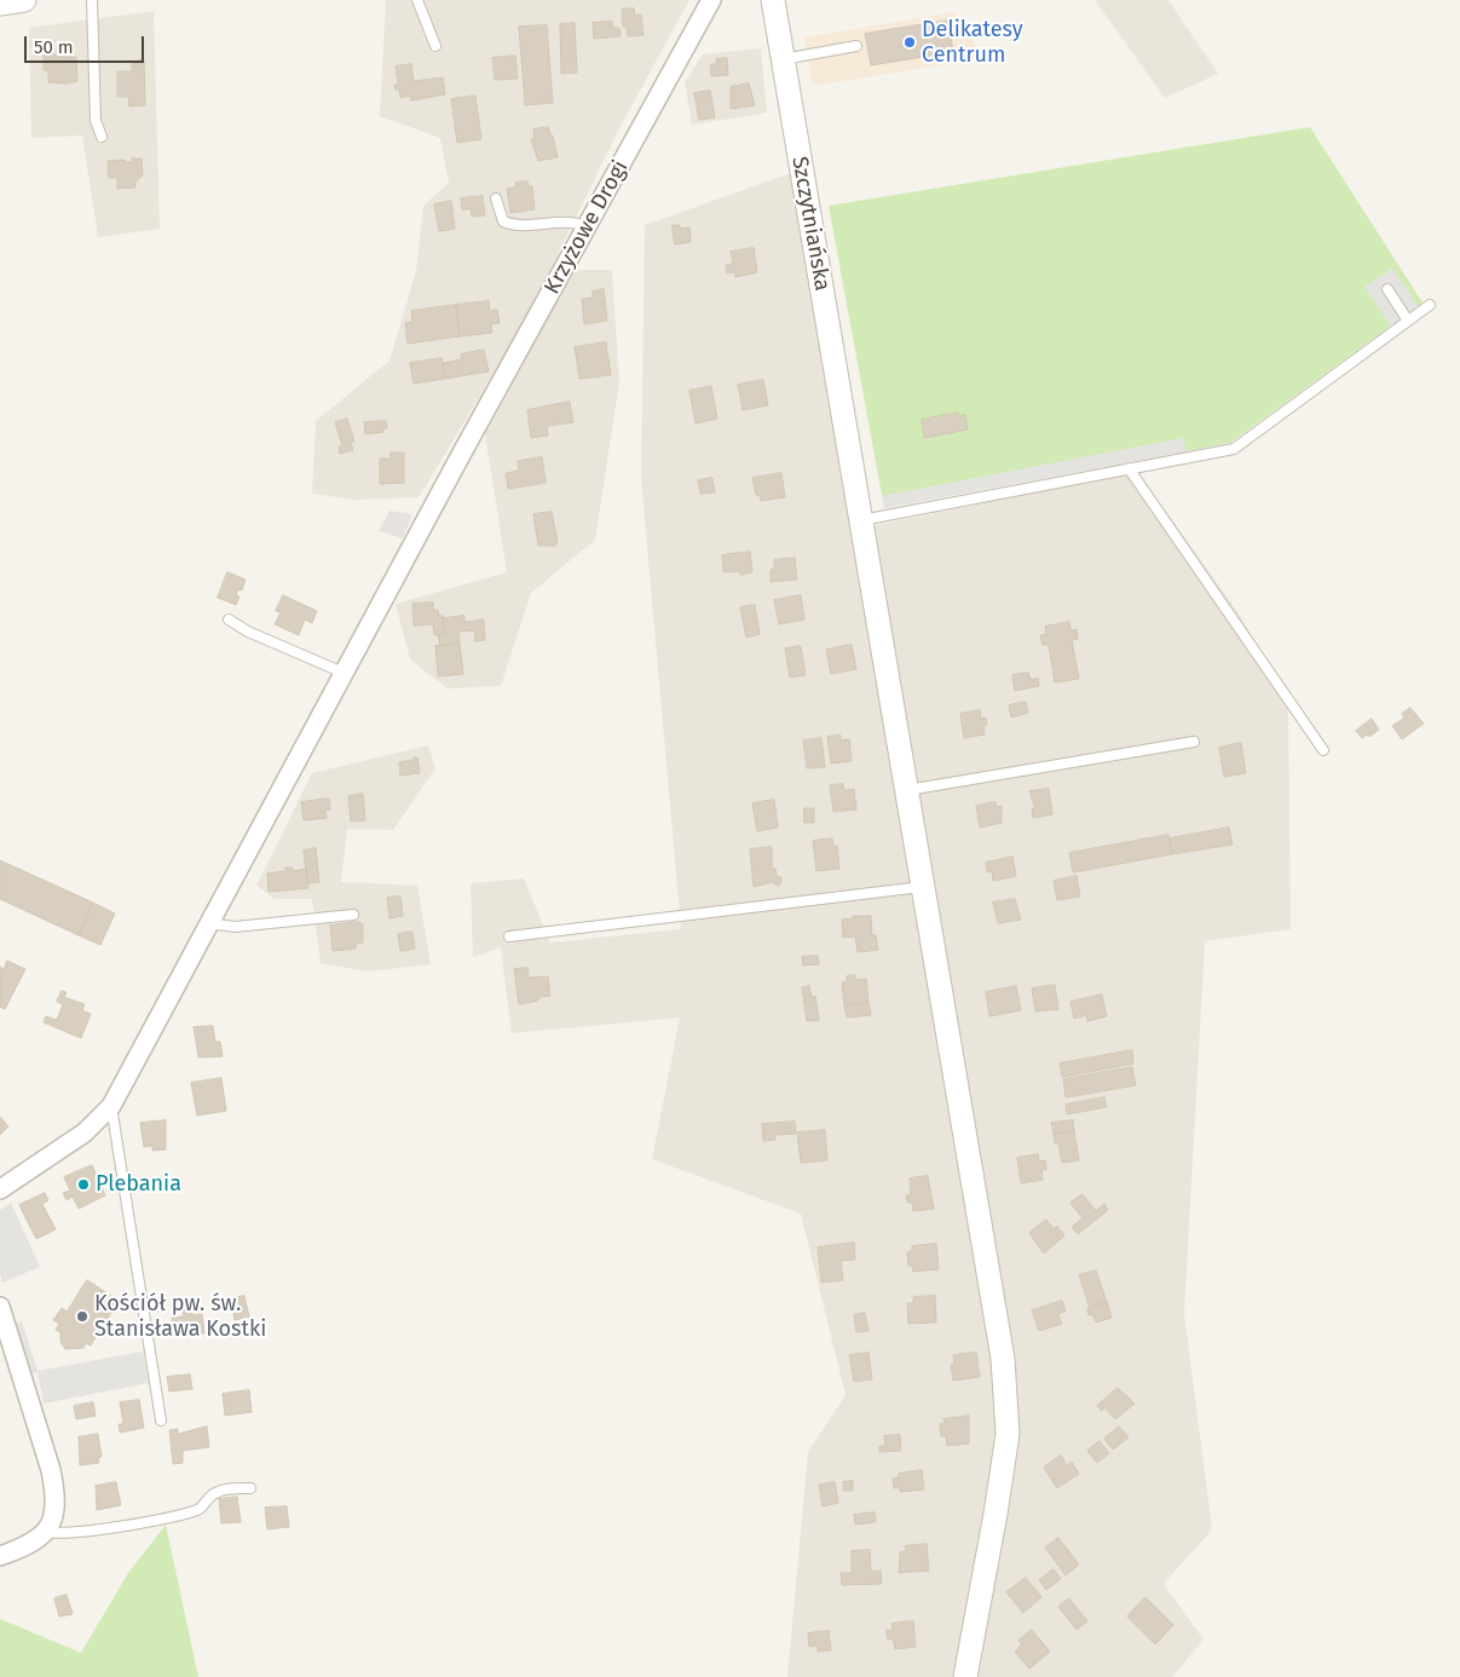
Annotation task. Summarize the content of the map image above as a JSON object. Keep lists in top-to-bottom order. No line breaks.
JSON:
{"streets":{"street":["Szczytniańska","Krzyżowe Drogi"]},"places":["Delikatesy Centrum","Plebania","Kościół pw. św. Stanisława Kostki"],"scale_bar":"50 m"}
